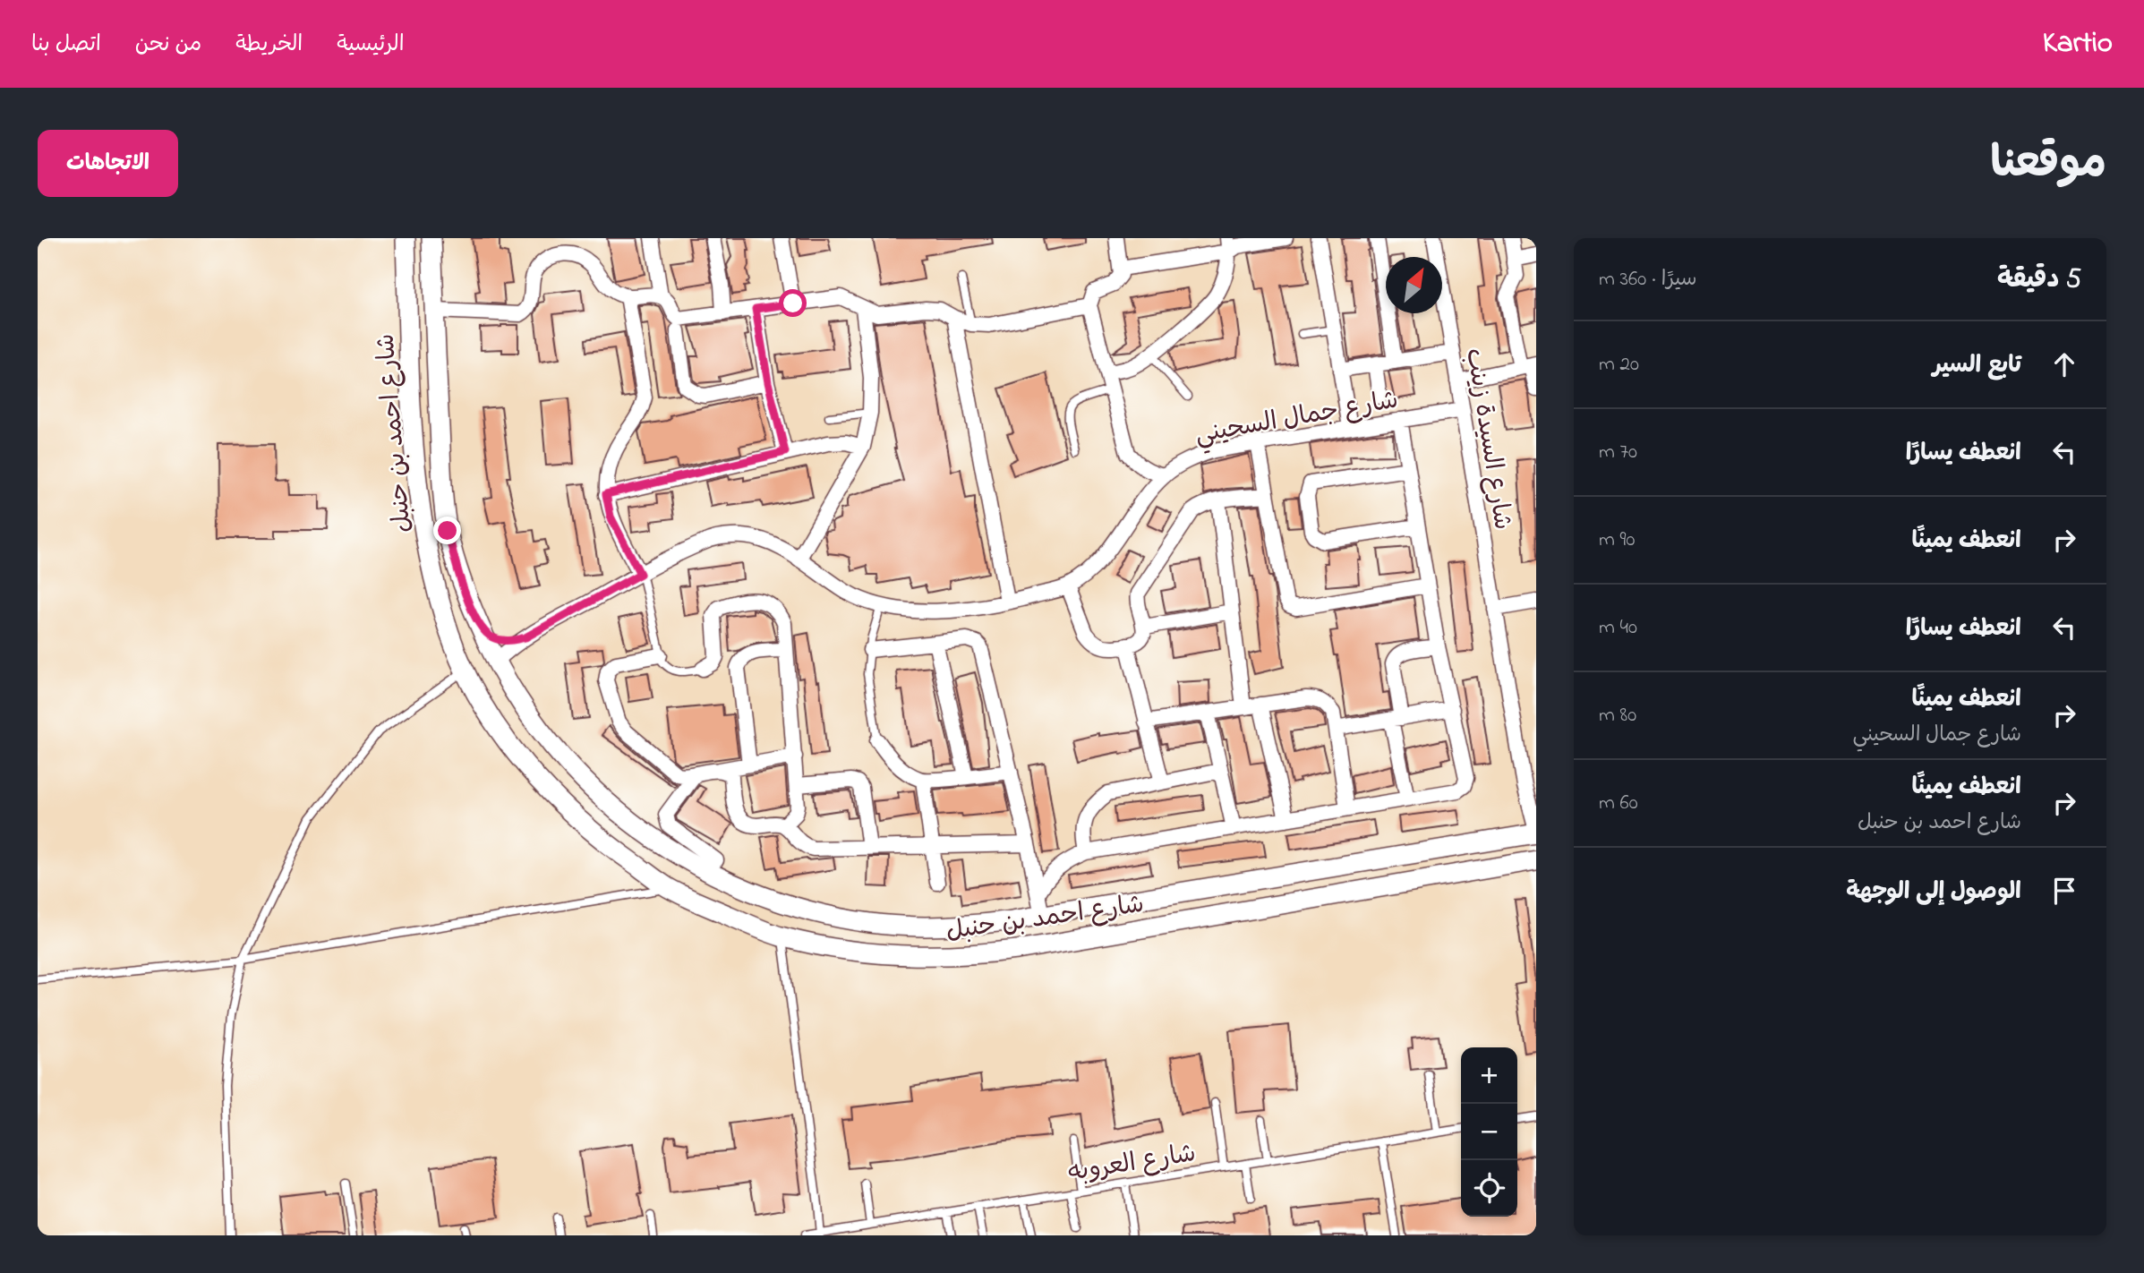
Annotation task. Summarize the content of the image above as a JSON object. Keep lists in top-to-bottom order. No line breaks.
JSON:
{"streets":{"street":["شارع جمال السحيني","شارع احمد بن حنبل","شارع السيدة زينب"],"lane":["شارع العروبه"]},"crossings":[["شارع جمال السحيني","شارع احمد بن حنبل"],["شارع جمال السحيني","شارع السيدة زينب"],["شارع احمد بن حنبل","شارع السيدة زينب"]],"north":"top right","page":{"header":"Kartio","nav":["الرئيسية","الخريطة","من نحن","اتصل بنا"],"title":"موقعنا","buttons":"الاتجاهات","heading":["5 دقيقة","سيرًا · 360 m"],"list":[["تابع السير","20 m"],["انعطف يسارًا","70 m"],["انعطف يمينًا","90 m"],["انعطف يسارًا","40 m"],["انعطف يمينًا","شارع جمال السحيني","80 m"],["انعطف يمينًا","شارع احمد بن حنبل","60 m"],"الوصول إلى الوجهة"],"map_buttons":["+","−"]}}
